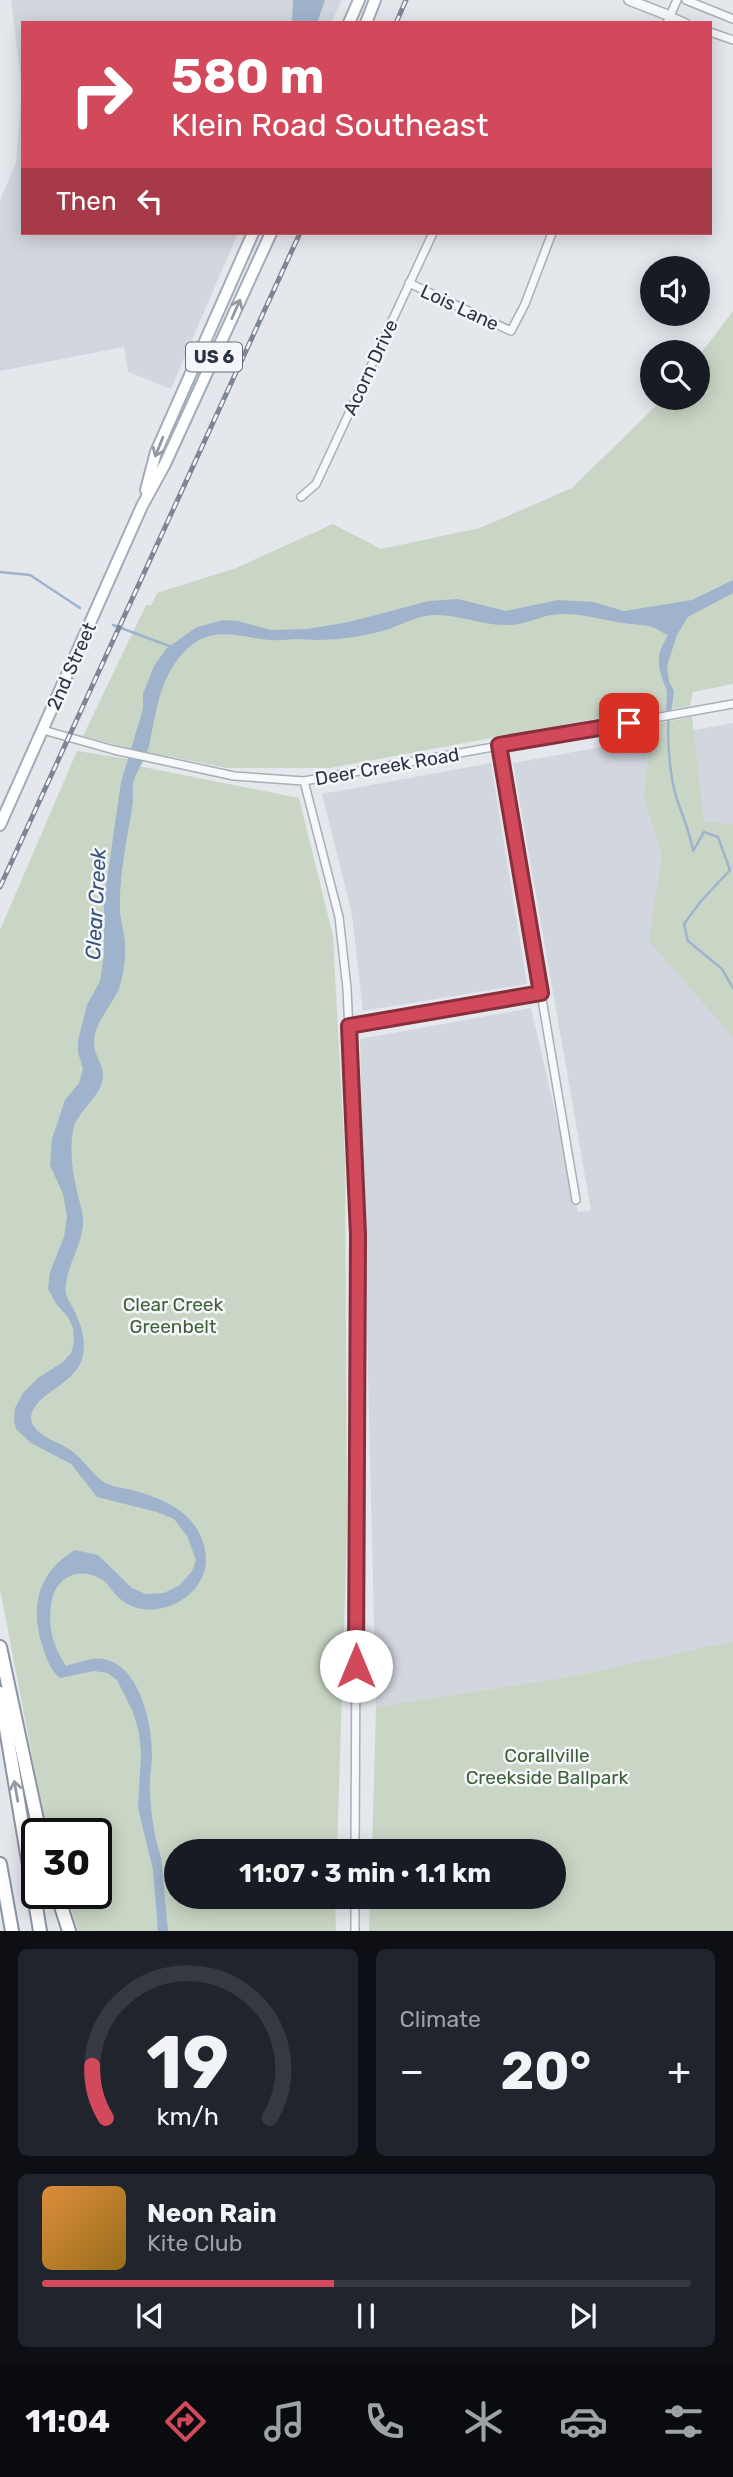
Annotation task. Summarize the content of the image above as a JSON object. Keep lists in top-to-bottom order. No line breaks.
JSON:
{"streets":{"main road":["US 6","2nd Street"],"street":["Lois Lane","Acorn Drive","Deer Creek Road"]},"crossings":[["Lois Lane","Acorn Drive"],["2nd Street","Deer Creek Road"]],"water":["Clear Creek"],"parks":["Clear Creek Greenbelt","Corallville Creekside Ballpark"],"page":{"turn":["580 m","Klein Road Southeast"],"then":"Then","limit":"30","trip":"11:07 · 3 min · 1.1 km","tile":"Climate","heat":["−","20°","+"],"song":["Neon Rain","Kite Club"],"tabs":"11:04","gauge":["19","km/h"]}}
